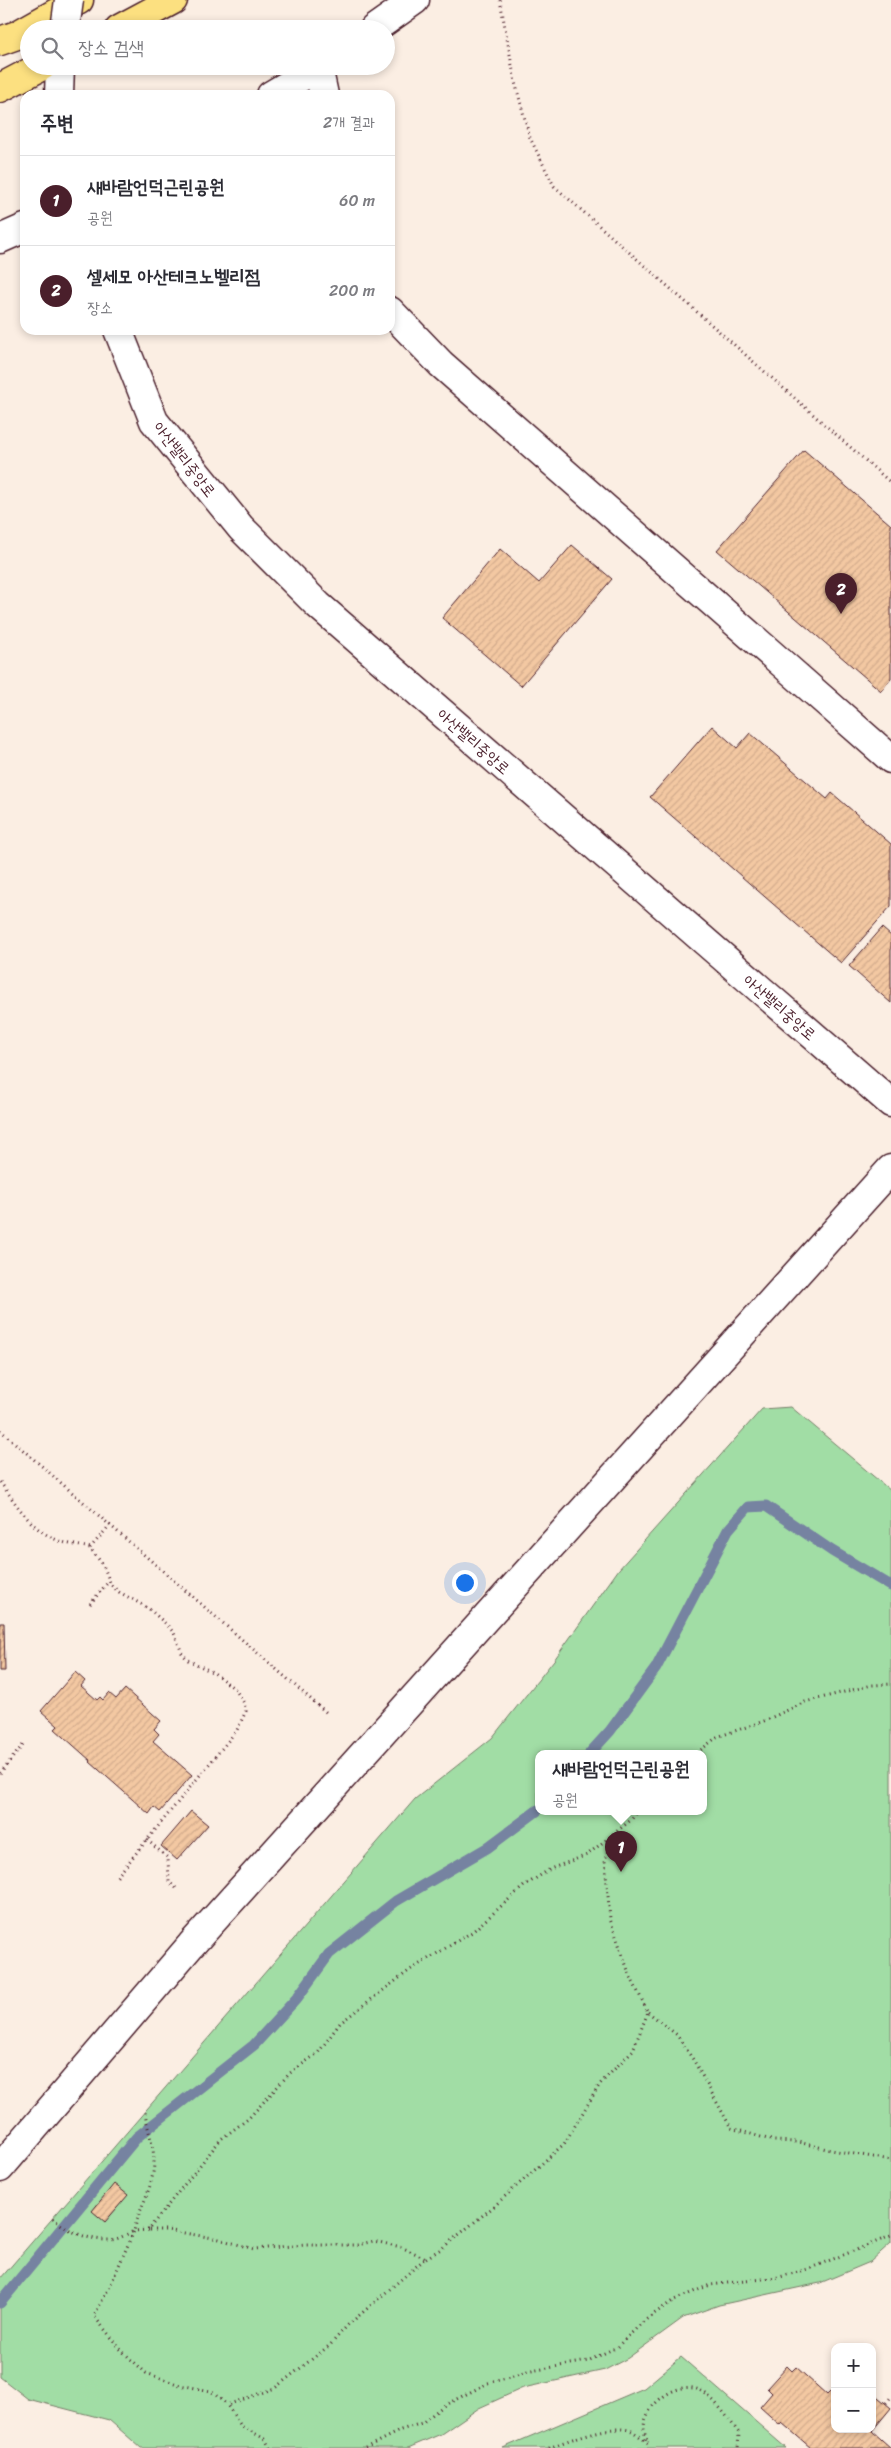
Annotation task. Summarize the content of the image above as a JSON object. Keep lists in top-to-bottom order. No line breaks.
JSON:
{"streets":{"street":["아산밸리중앙로"]},"page":{"search":"장소 검색","heading":["주변","2개 결과"],"list":[{"mark":"1","name":"새바람언덕근린공원","note":"공원","value":"60 m"},{"mark":"2","name":"셀세모 아산테크노벨리점","note":"장소","value":"200 m"}],"pins":["2","1"],"popup":["새바람언덕근린공원","공원"],"map_buttons":["+","−"]}}
